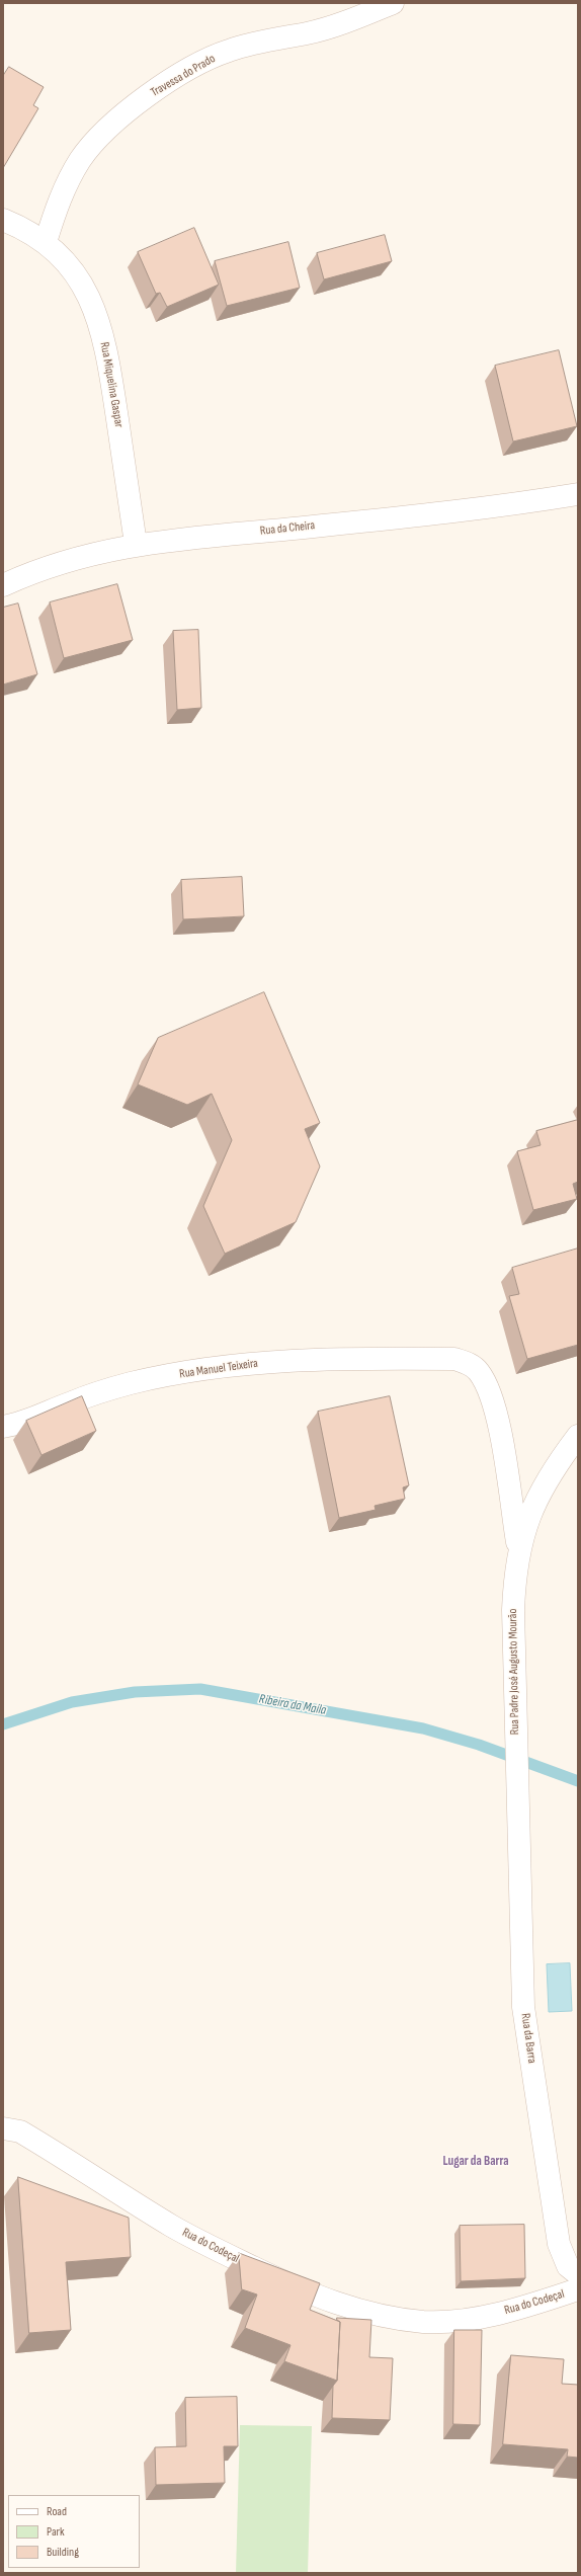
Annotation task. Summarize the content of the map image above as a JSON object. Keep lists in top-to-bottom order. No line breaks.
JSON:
{"streets":{"street":["Travessa do Prado","Rua Miquelina Gaspar","Rua da Cheira","Rua Manuel Teixeira","Rua Padre José Augusto Mourão","Rua da Barra","Rua do Codeçal"]},"crossings":[["Travessa do Prado","Rua Miquelina Gaspar"],["Rua Miquelina Gaspar","Rua da Cheira"],["Rua Manuel Teixeira","Rua Padre José Augusto Mourão"],["Rua Padre José Augusto Mourão","Rua da Barra"]],"districts":["Lugar da Barra"],"water":["Ribeira da Maíla"],"legend":["Road","Park","Building"]}
